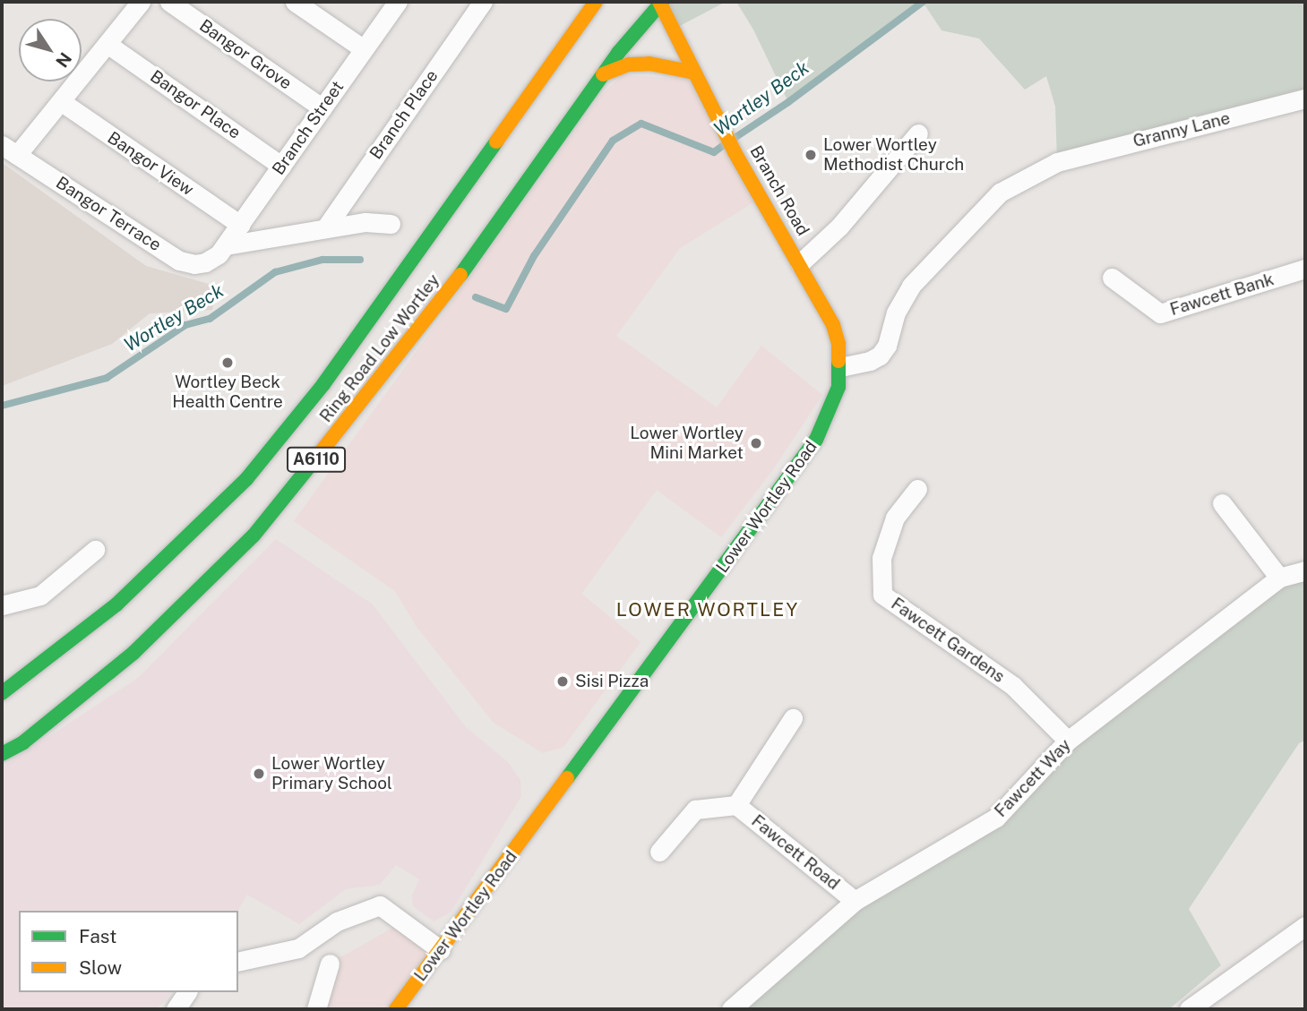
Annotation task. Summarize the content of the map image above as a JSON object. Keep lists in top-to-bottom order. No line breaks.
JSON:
{"streets":{"main road":["Branch Road","Ring Road Low Wortley","A6110","Lower Wortley Road"],"street":["Bangor Grove","Bangor Place","Branch Place","Branch Street","Granny Lane","Bangor View","Bangor Terrace","Fawcett Bank","Fawcett Gardens","Fawcett Way","Fawcett Road"]},"crossings":[["Bangor Grove","Branch Street"],["Bangor Place","Branch Street"],["Branch Street","Bangor View"],["Branch Street","Bangor Terrace"],["Granny Lane","Branch Road"],["Granny Lane","Lower Wortley Road"],["Branch Road","Ring Road Low Wortley"],["Branch Road","Lower Wortley Road"],["Ring Road Low Wortley","A6110"],["Fawcett Gardens","Fawcett Way"],["Fawcett Way","Fawcett Road"]],"districts":["LOWER WORTLEY"],"water":["Wortley Beck"],"places":["Lower Wortley Methodist Church","Wortley Beck Health Centre","Lower Wortley Mini Market","Sisi Pizza","Lower Wortley Primary School"],"legend":["Fast","Slow"],"north":"bottom right"}
